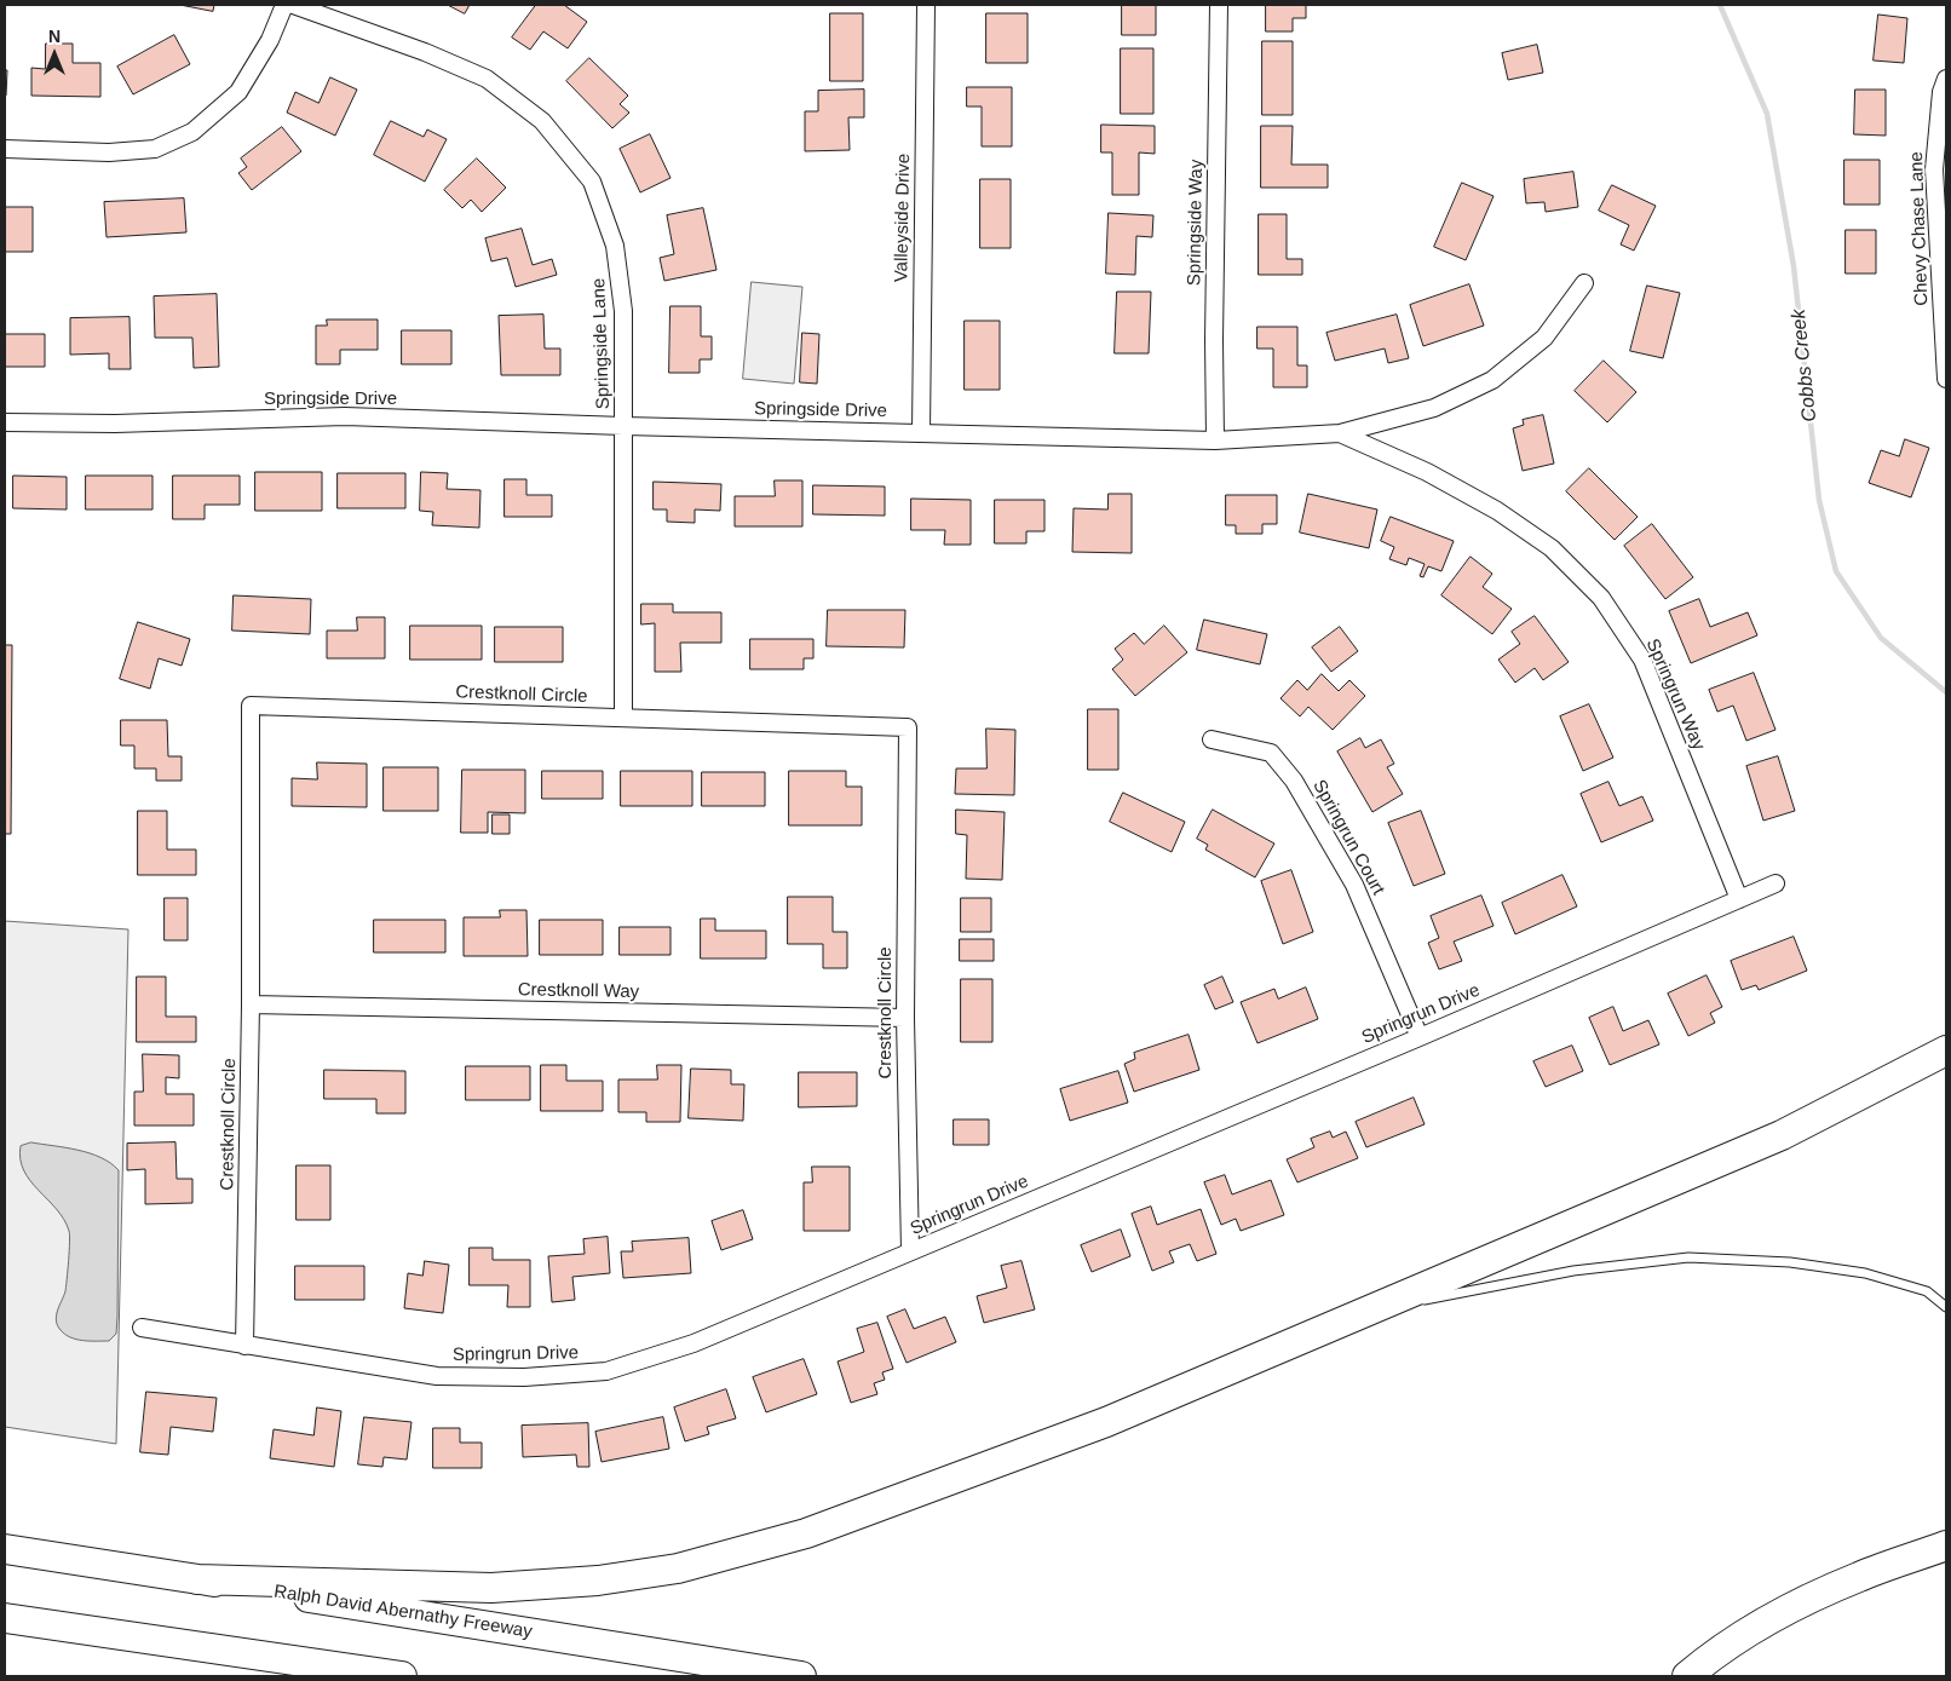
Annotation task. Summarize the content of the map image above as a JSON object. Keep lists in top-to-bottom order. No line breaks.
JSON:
{"streets":{"highway":["Ralph David Abernathy Freeway"],"street":["Valleyside Drive","Springside Way","Chevy Chase Lane","Springside Lane","Springside Drive","Crestknoll Circle","Springrun Way","Springrun Court","Crestknoll Way","Springrun Drive"]},"crossings":[["Valleyside Drive","Springside Drive"],["Springside Way","Springside Drive"],["Springside Lane","Springside Drive"],["Springside Lane","Crestknoll Circle"],["Springside Drive","Springrun Way"],["Crestknoll Circle","Crestknoll Way"],["Crestknoll Circle","Springrun Drive"],["Springrun Way","Springrun Drive"],["Springrun Court","Springrun Drive"]],"water":["Cobbs Creek"],"north":"top"}
